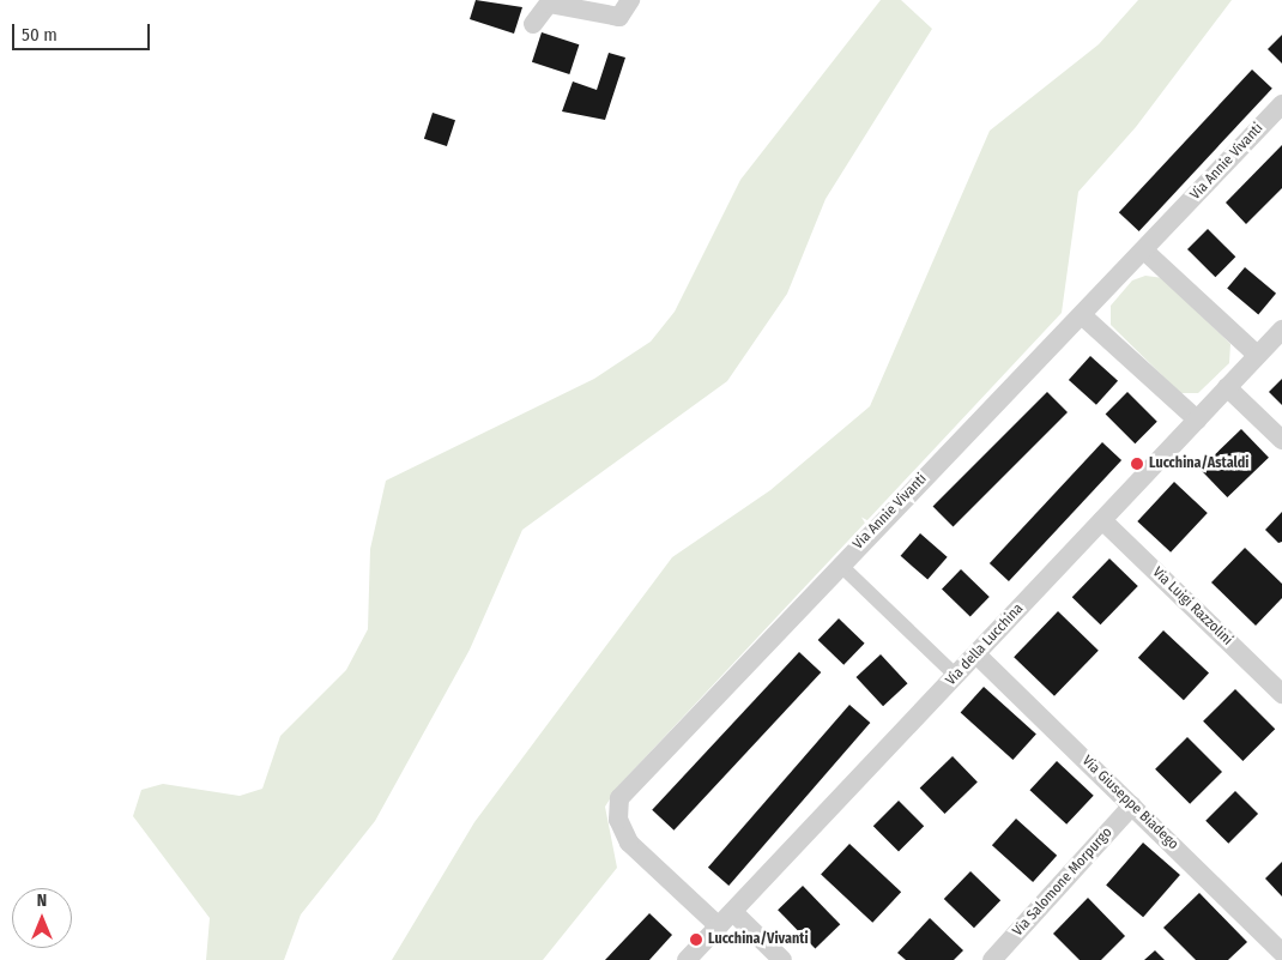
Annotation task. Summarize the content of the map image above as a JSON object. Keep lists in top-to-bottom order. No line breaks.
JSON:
{"streets":{"street":["Via Annie Vivanti","Via Luigi Razzolini","Via della Lucchina","Via Giuseppe Biadego","Via Salomone Morpurgo"]},"crossings":[["Via Annie Vivanti","Via della Lucchina"],["Via Luigi Razzolini","Via della Lucchina"],["Via della Lucchina","Via Giuseppe Biadego"],["Via Giuseppe Biadego","Via Salomone Morpurgo"]],"places":["Lucchina/Astaldi","Lucchina/Vivanti"],"scale_bar":"50 m","north":"top"}
